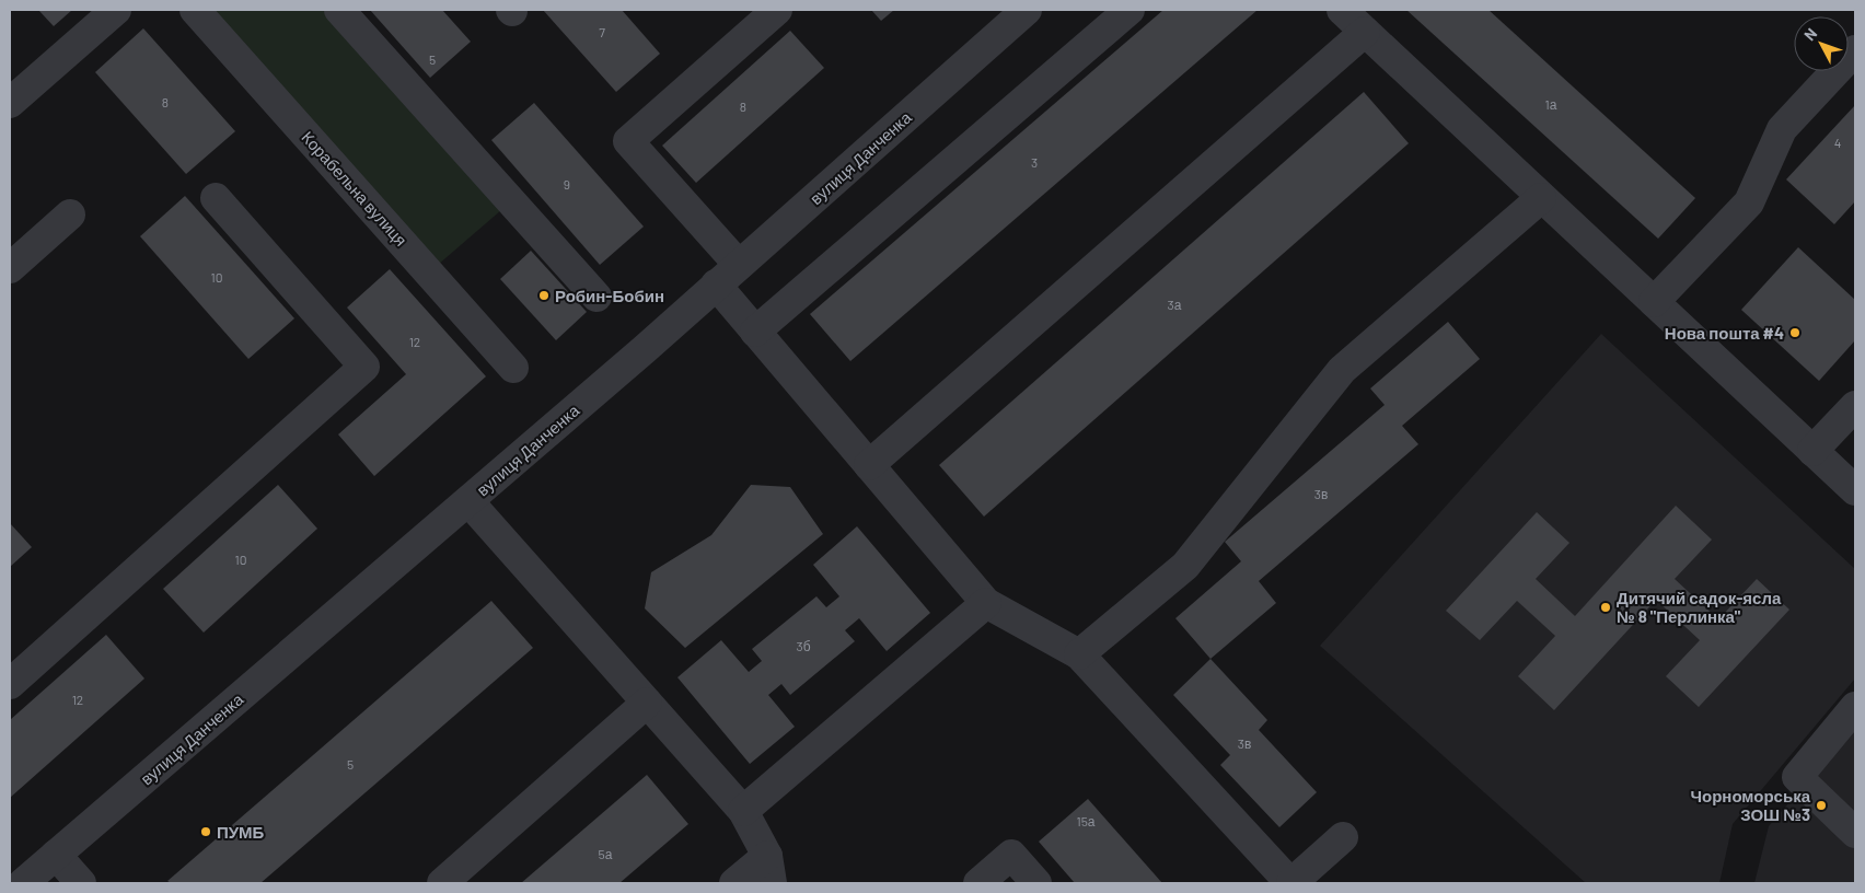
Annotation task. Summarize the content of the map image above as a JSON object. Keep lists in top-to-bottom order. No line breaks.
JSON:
{"streets":{"street":["вулиця Данченка","Корабельна вулиця"]},"places":["Робин-Бобин","Нова пошта #4","Дитячий садок-ясла № 8 \"Перлинка\"","Чорноморська ЗОШ №3","ПУМБ"],"house_numbers":["7","5","8","1а","8","4","3","9","10","3а","12","3в","10","3б","12","3в","5","15а","5а"],"north":"top left"}
